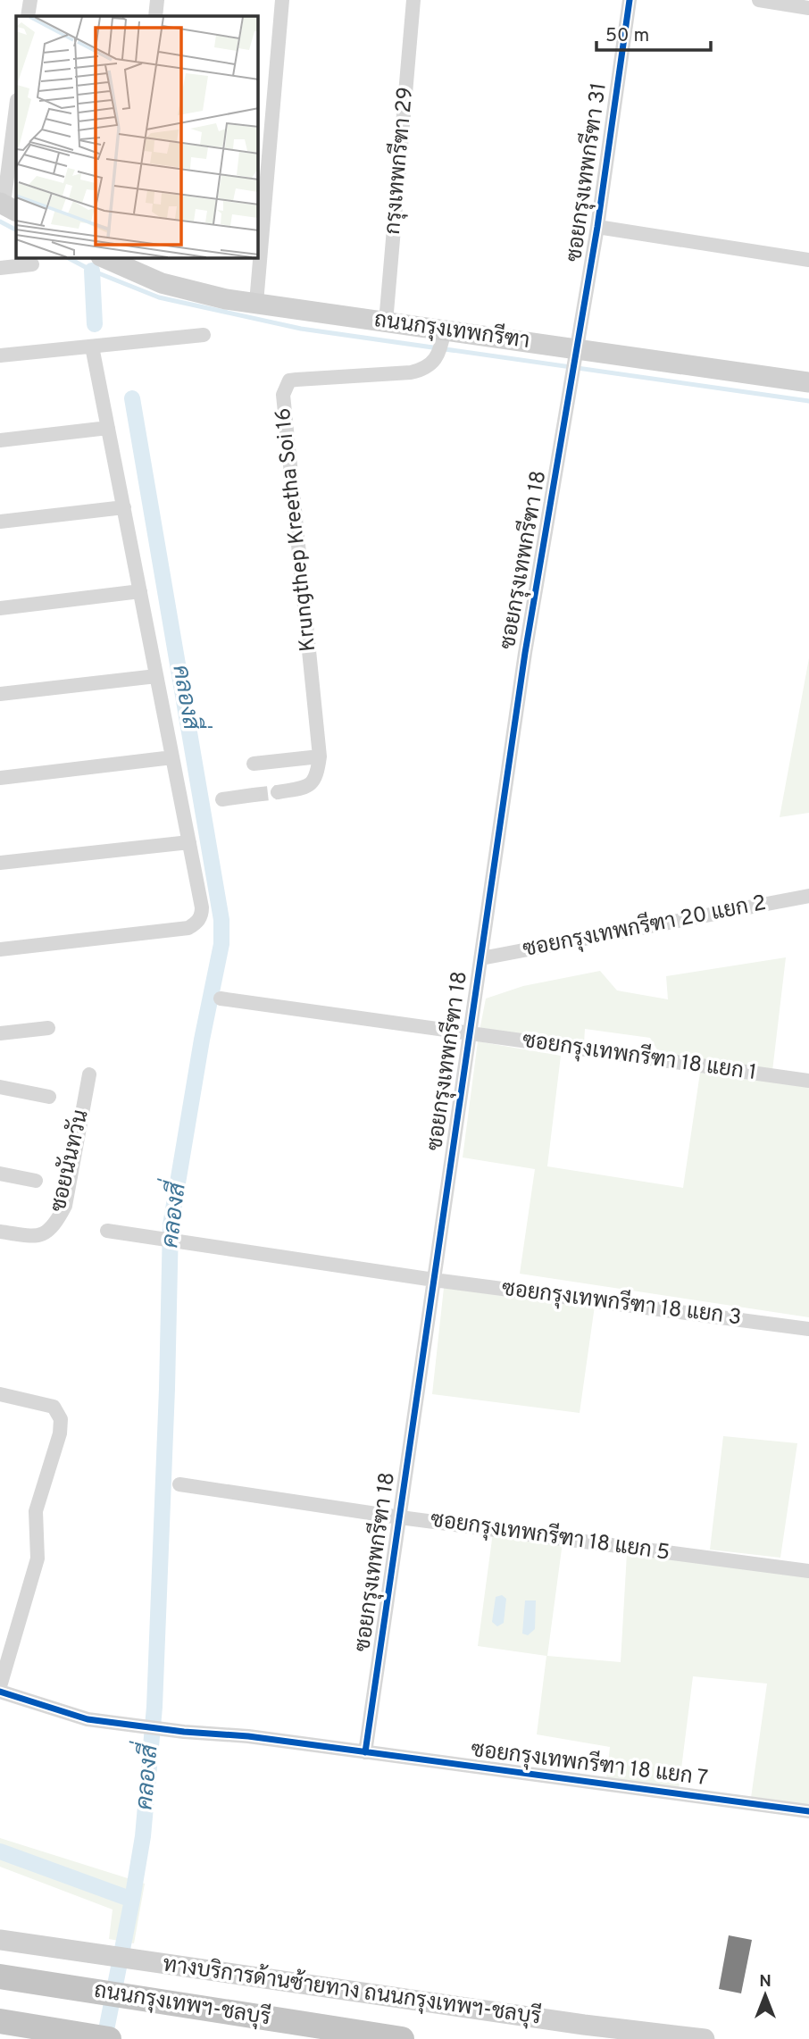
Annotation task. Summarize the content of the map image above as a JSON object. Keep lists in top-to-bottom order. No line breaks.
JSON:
{"streets":{"highway":["ถนนกรุงเทพฯ-ชลบุรี"],"main road":["ถนนกรุงเทพกรีฑา","ทางบริการด้านซ้ายทาง ถนนกรุงเทพฯ-ชลบุรี"],"street":["กรุงเทพกรีฑา 29","ซอยกรุงเทพกรีฑา 31","Krungthep Kreetha Soi 16","ซอยกรุงเทพกรีฑา 18","ซอยกรุงเทพกรีฑา 20 แยก 2","ซอยกรุงเทพกรีฑา 18 แยก 1","ซอยนันทวัน","ซอยกรุงเทพกรีฑา 18 แยก 3","ซอยกรุงเทพกรีฑา 18 แยก 5","ซอยกรุงเทพกรีฑา 18 แยก 7"]},"crossings":[["กรุงเทพกรีฑา 29","ถนนกรุงเทพกรีฑา"],["ซอยกรุงเทพกรีฑา 31","ถนนกรุงเทพกรีฑา"],["ซอยกรุงเทพกรีฑา 31","ซอยกรุงเทพกรีฑา 18"],["ถนนกรุงเทพกรีฑา","Krungthep Kreetha Soi 16"],["ซอยกรุงเทพกรีฑา 18","ซอยกรุงเทพกรีฑา 20 แยก 2"],["ซอยกรุงเทพกรีฑา 18","ซอยกรุงเทพกรีฑา 18 แยก 1"],["ซอยกรุงเทพกรีฑา 18","ซอยกรุงเทพกรีฑา 18 แยก 3"],["ซอยกรุงเทพกรีฑา 18","ซอยกรุงเทพกรีฑา 18 แยก 5"],["ซอยกรุงเทพกรีฑา 18","ซอยกรุงเทพกรีฑา 18 แยก 7"]],"water":["คลองสี่"],"scale_bar":"50 m","north":"top"}
